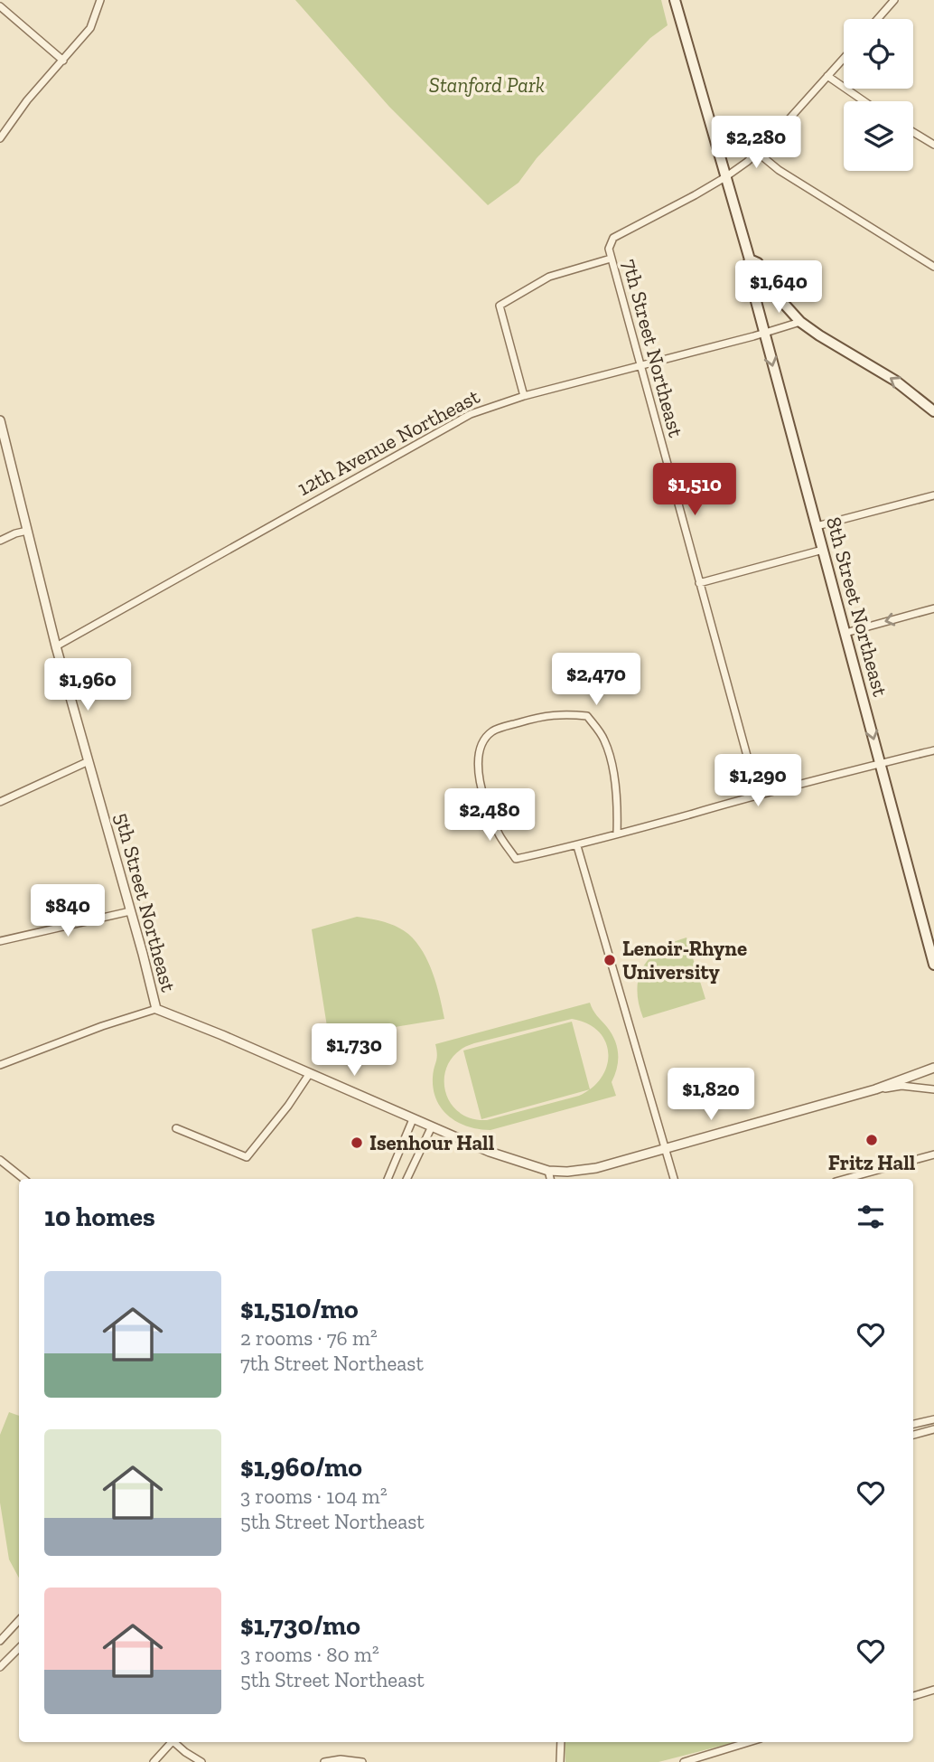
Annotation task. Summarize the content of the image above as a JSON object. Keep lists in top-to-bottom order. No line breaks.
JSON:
{"streets":{"main road":["8th Street Northeast"],"street":["7th Street Northeast","12th Avenue Northeast","5th Street Northeast"]},"crossings":[["7th Street Northeast","12th Avenue Northeast"],["12th Avenue Northeast","8th Street Northeast"],["12th Avenue Northeast","5th Street Northeast"]],"one_way":["8th Street Northeast"],"parks":["Stanford Park"],"places":["Lenoir-Rhyne University","Fritz Hall","Isenhour Hall"],"page":{"price":["$2,280","$1,640","$1,510","$2,470","$1,960","$1,290","$2,480","$840","$1,730","$1,820"],"heading":"10 homes","list":[{"name":"$1,510/mo","note":"2 rooms · 76 m² · 7th Street Northeast"},{"name":"$1,960/mo","note":"3 rooms · 104 m² · 5th Street Northeast"},{"name":"$1,730/mo","note":"3 rooms · 80 m² · 5th Street Northeast"}]}}
